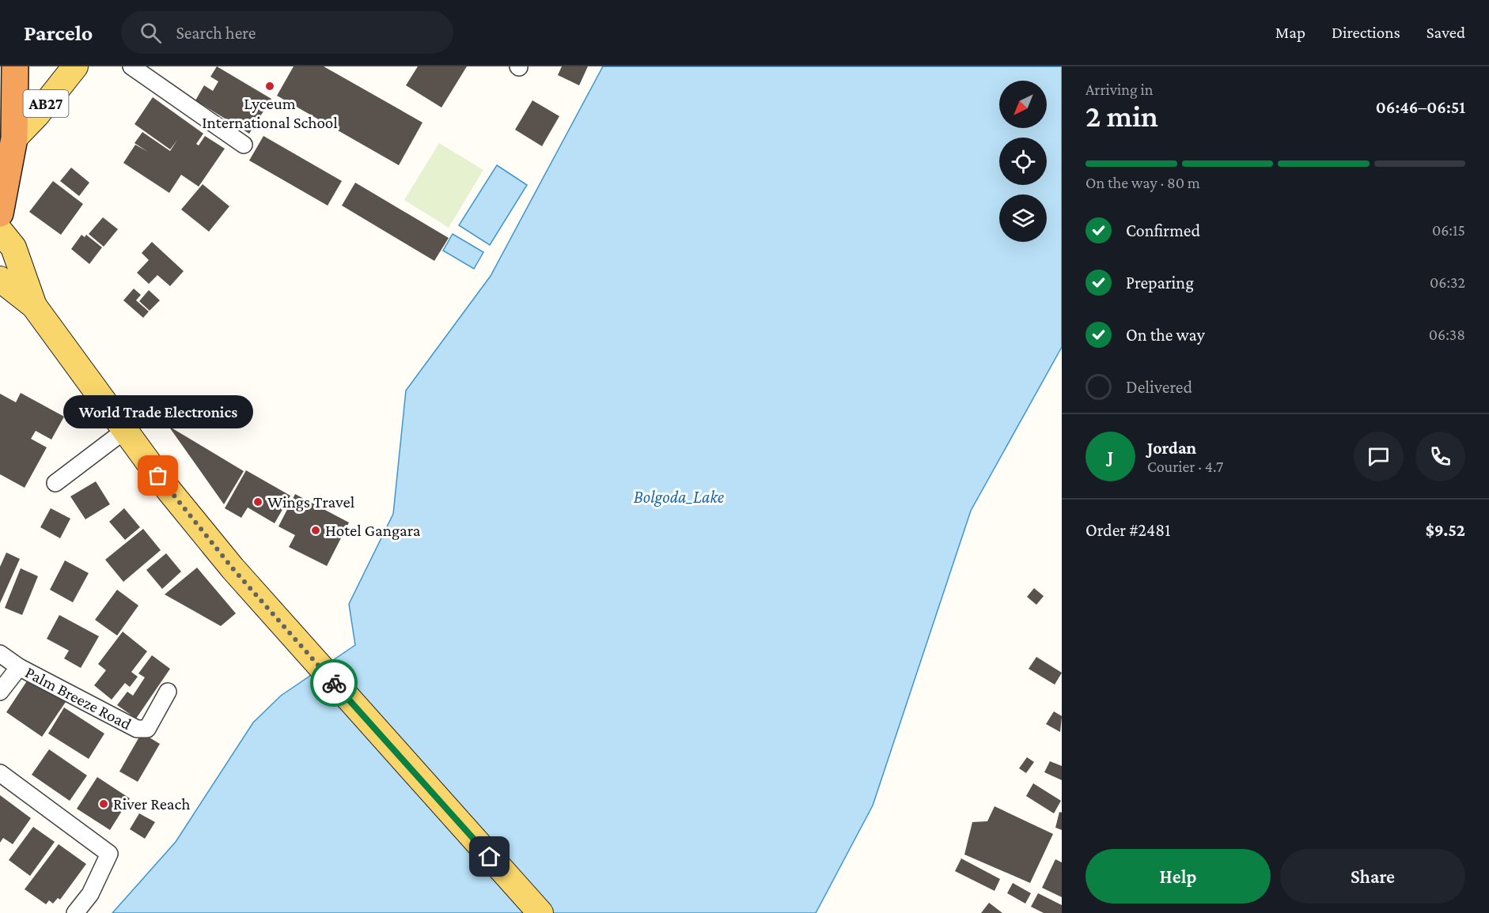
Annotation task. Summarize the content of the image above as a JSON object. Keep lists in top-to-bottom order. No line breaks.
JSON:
{"streets":{"main road":["AB27"],"street":["Palm Breeze Road"]},"water":["Bolgoda_Lake"],"places":["Lyceum International School","World Trade Electronics","Wings Travel","Hotel Gangara","River Reach"],"north":"bottom left","page":{"header":"Parcelo","search":"Search here","nav":["Map","Directions","Saved"],"heading":["2 min","Arriving in","06:46–06:51"],"panel":["Jordan","Courier · 4.7","Order #2481","$9.52"],"bar":"On the way · 80 m","list":[["Confirmed","06:15"],["Preparing","06:32"],["On the way","06:38"],"Delivered"],"bubble":"World Trade Electronics","round":"J","buttons":["Help","Share"]}}
